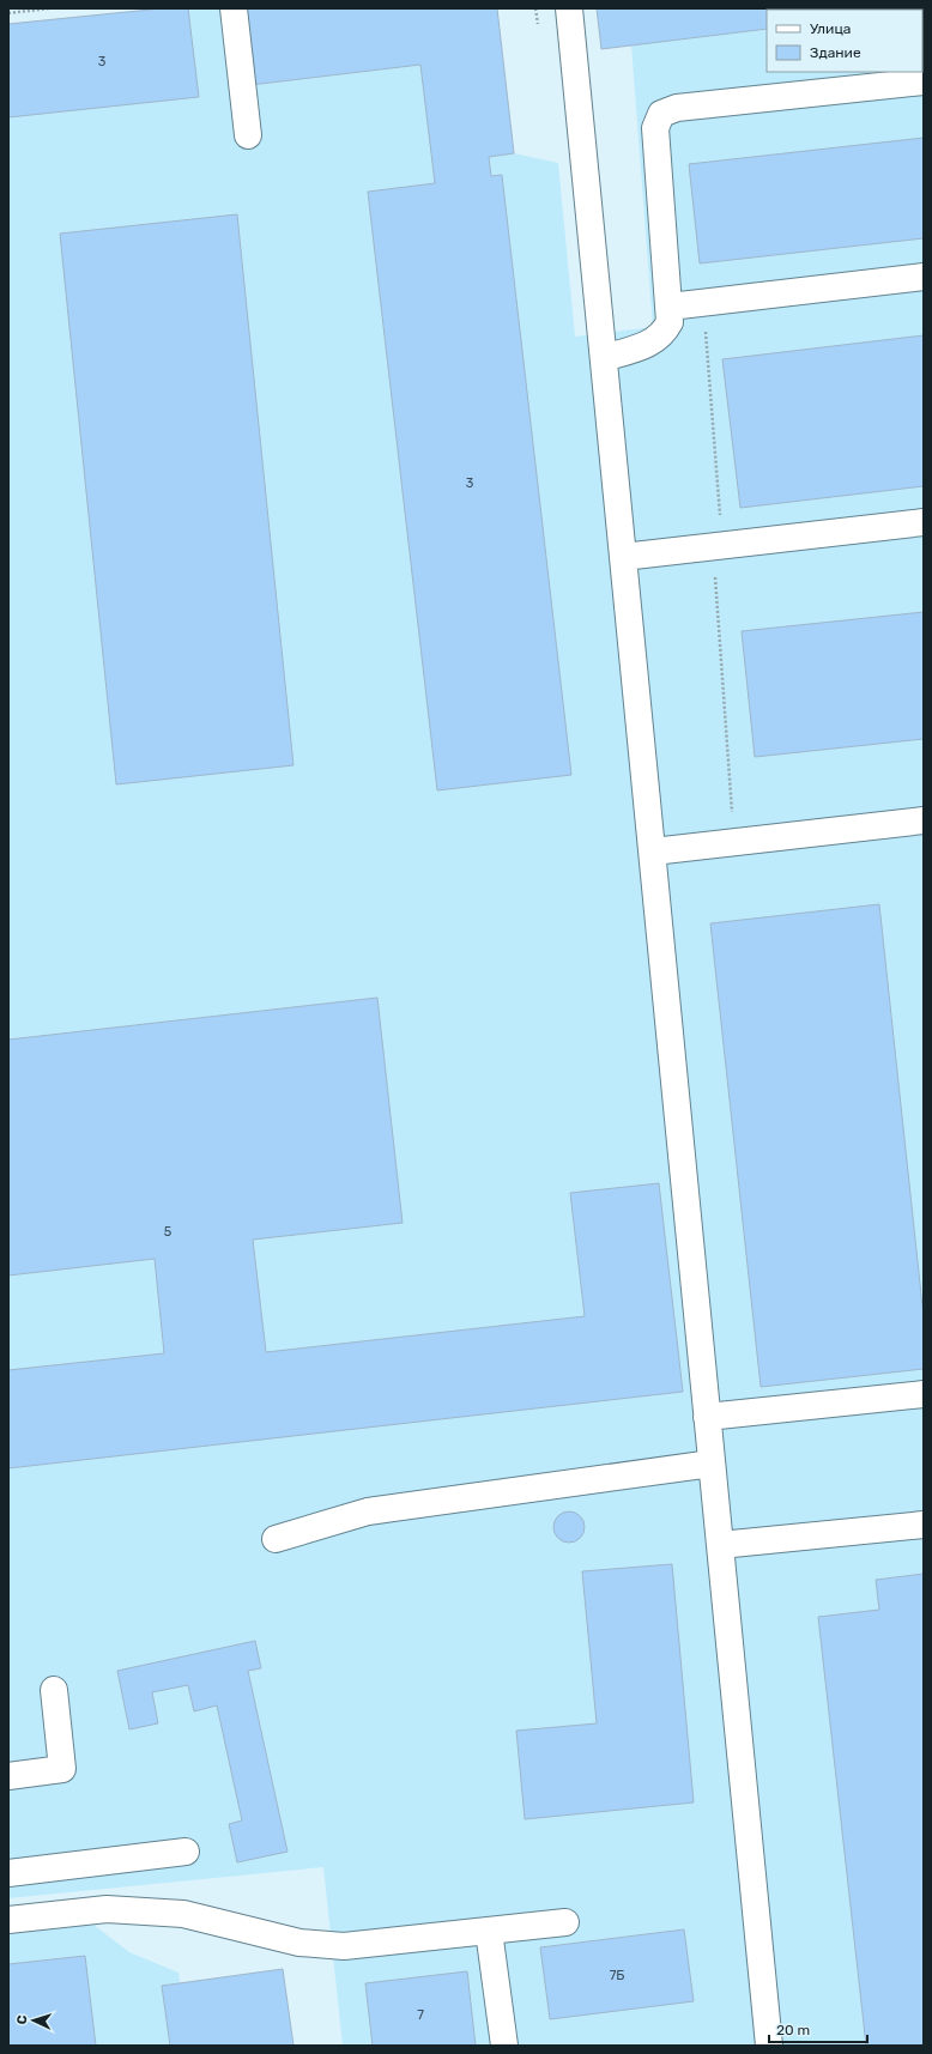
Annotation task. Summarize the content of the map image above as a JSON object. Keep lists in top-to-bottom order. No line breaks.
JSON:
{"house_numbers":["3","3","5","7Б","7"],"legend":["Улица","Здание"],"scale_bar":"20 m","north":"left"}
